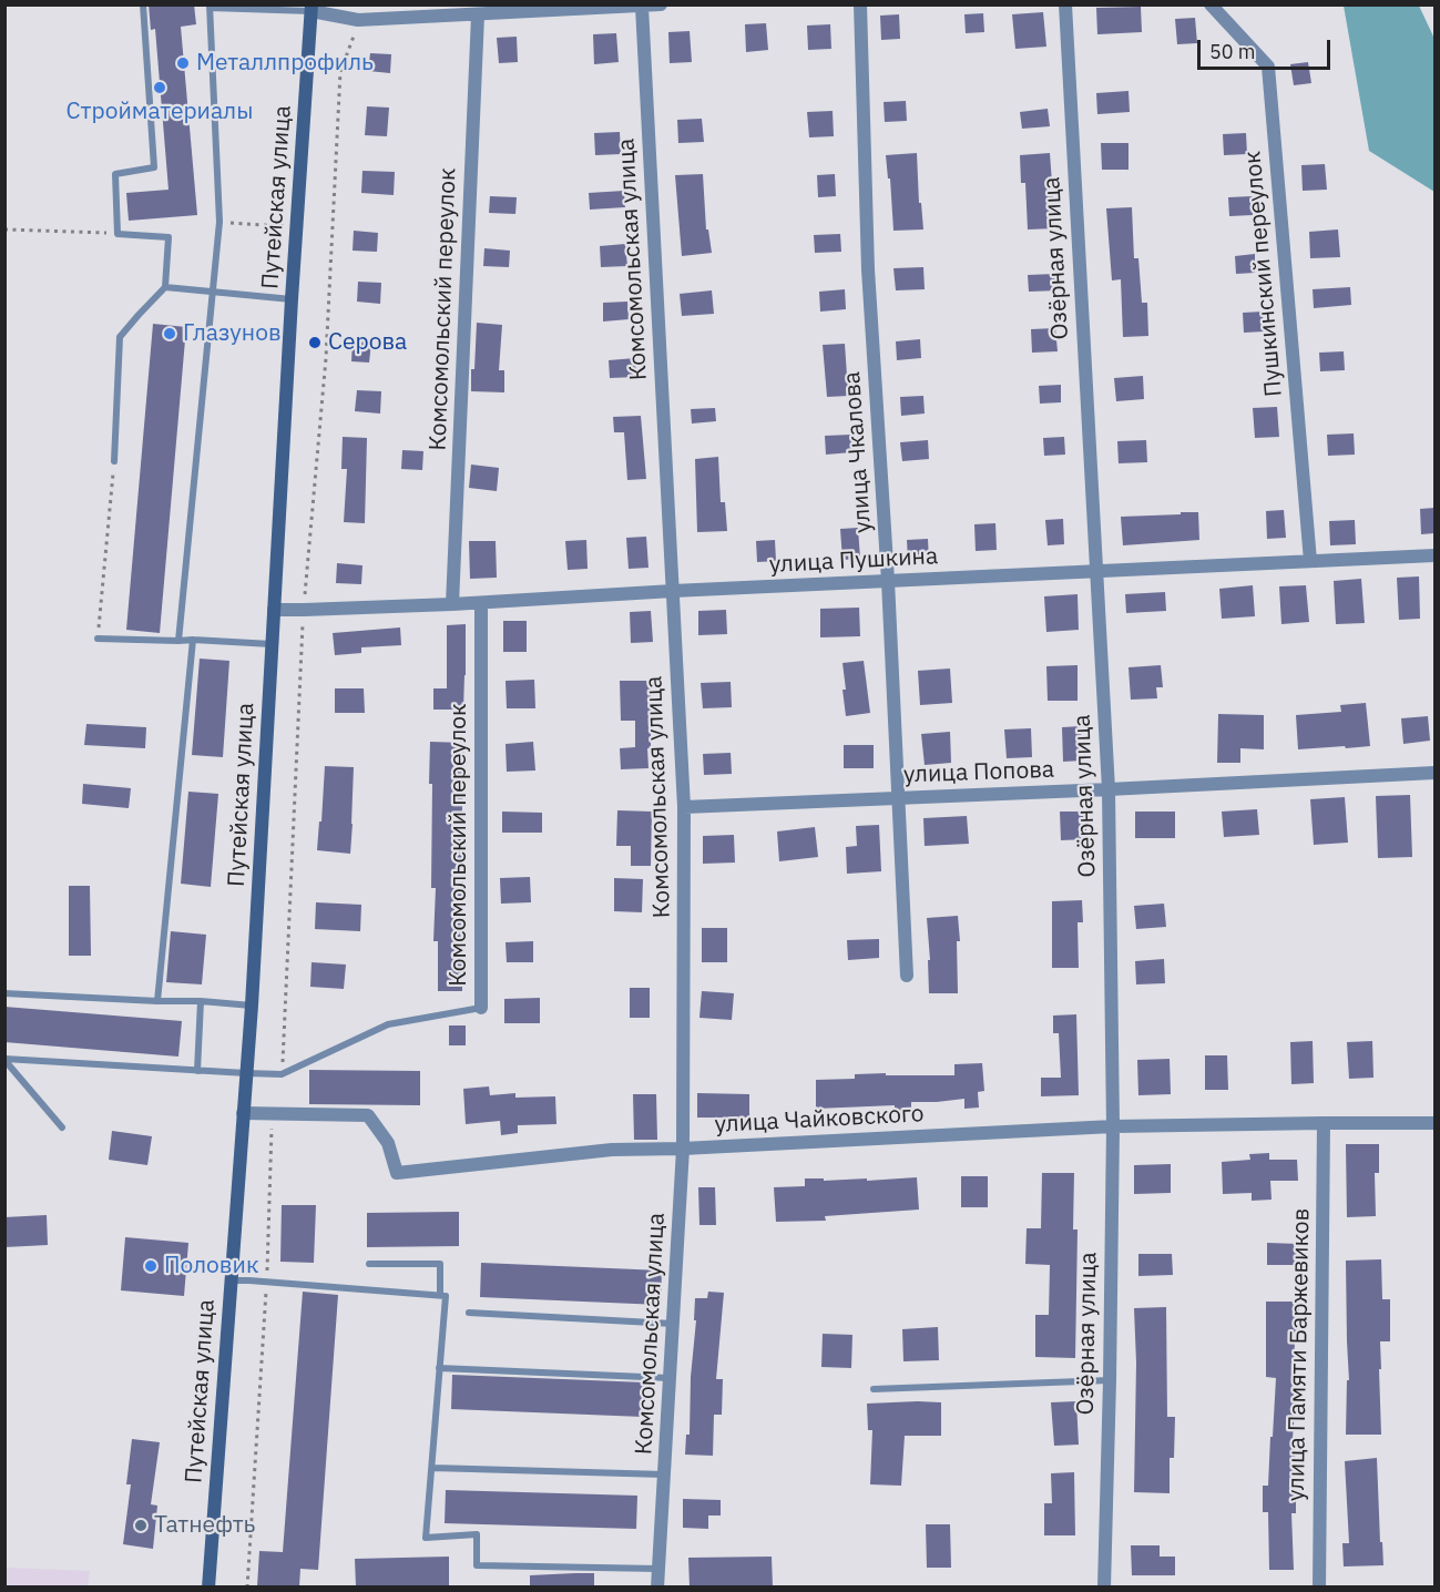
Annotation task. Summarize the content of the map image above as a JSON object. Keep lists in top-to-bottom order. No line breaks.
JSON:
{"streets":{"main road":["Путейская улица"],"street":["Озёрная улица","Комсомольская улица","Пушкинский переулок","Комсомольский переулок","улица Чкалова","улица Пушкина","улица Попова","улица Чайковского","улица Памяти Баржевиков"]},"crossings":[["Путейская улица","улица Пушкина"],["Путейская улица","улица Чайковского"],["Озёрная улица","улица Пушкина"],["Озёрная улица","улица Попова"],["Озёрная улица","улица Чайковского"],["Комсомольская улица","улица Пушкина"],["Комсомольская улица","улица Попова"],["Комсомольская улица","улица Чайковского"],["Пушкинский переулок","улица Пушкина"],["Комсомольский переулок","улица Пушкина"],["улица Чкалова","улица Пушкина"],["улица Чкалова","улица Попова"],["улица Чайковского","улица Памяти Баржевиков"]],"places":["Металлпрофиль","Стройматериалы","Глазунов","Серова","Половик","Татнефть"],"scale_bar":"50 m"}
